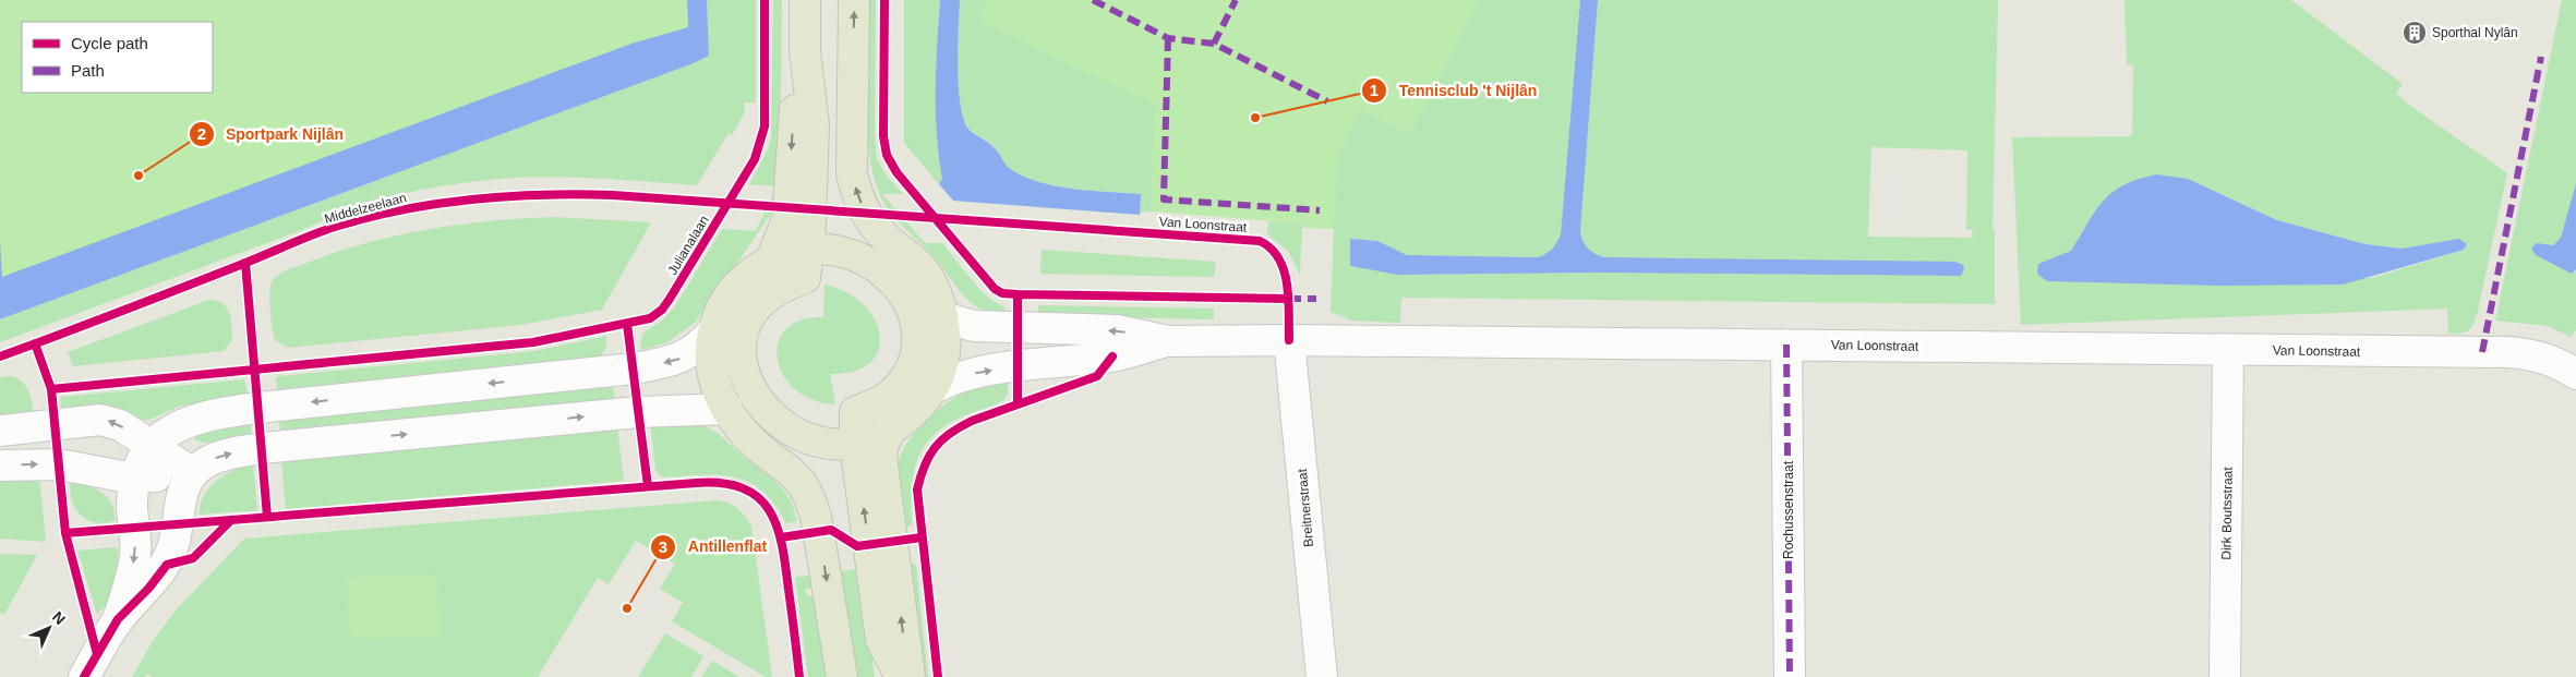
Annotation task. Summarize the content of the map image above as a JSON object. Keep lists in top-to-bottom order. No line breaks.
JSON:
{"streets":{"street":["Van Loonstraat","Breitnerstraat","Rochussenstraat","Dirk Boutsstraat"],"cycle path":["Middelzeelaan","Julianalaan"]},"crossings":[["Van Loonstraat","Breitnerstraat"],["Van Loonstraat","Rochussenstraat"],["Van Loonstraat","Dirk Boutsstraat"]],"places":{"building":["Sporthal Nylân"],"other":["Tennisclub 't Nijlân","Sportpark Nijlân","Antillenflat"]},"legend":["Cycle path","Path"],"north":"top right"}
